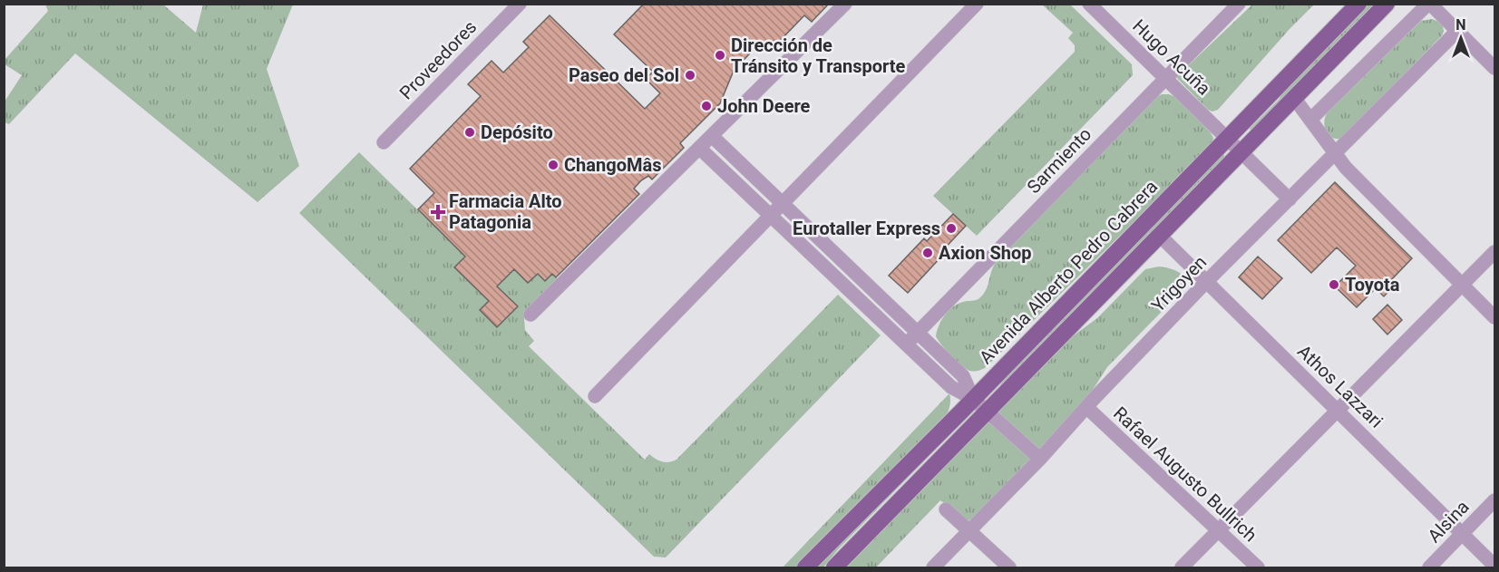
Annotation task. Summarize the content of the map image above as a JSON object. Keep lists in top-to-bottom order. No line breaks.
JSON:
{"streets":{"main road":["Avenida Alberto Pedro Cabrera"],"street":["Hugo Acuña","Proveedores","Sarmiento","Yrigoyen","Athos Lazzari","Rafael Augusto Bullrich","Alsina"]},"crossings":[["Hugo Acuña","Sarmiento"],["Hugo Acuña","Avenida Alberto Pedro Cabrera"],["Hugo Acuña","Yrigoyen"],["Yrigoyen","Athos Lazzari"],["Yrigoyen","Rafael Augusto Bullrich"],["Athos Lazzari","Alsina"]],"places":{"other":["Dirección de Tránsito y Transporte","Paseo del Sol","John Deere","Depósito","ChangoMâs","Eurotaller Express","Axion Shop","Toyota"],"health":["Farmacia Alto Patagonia"]},"north":"top"}
